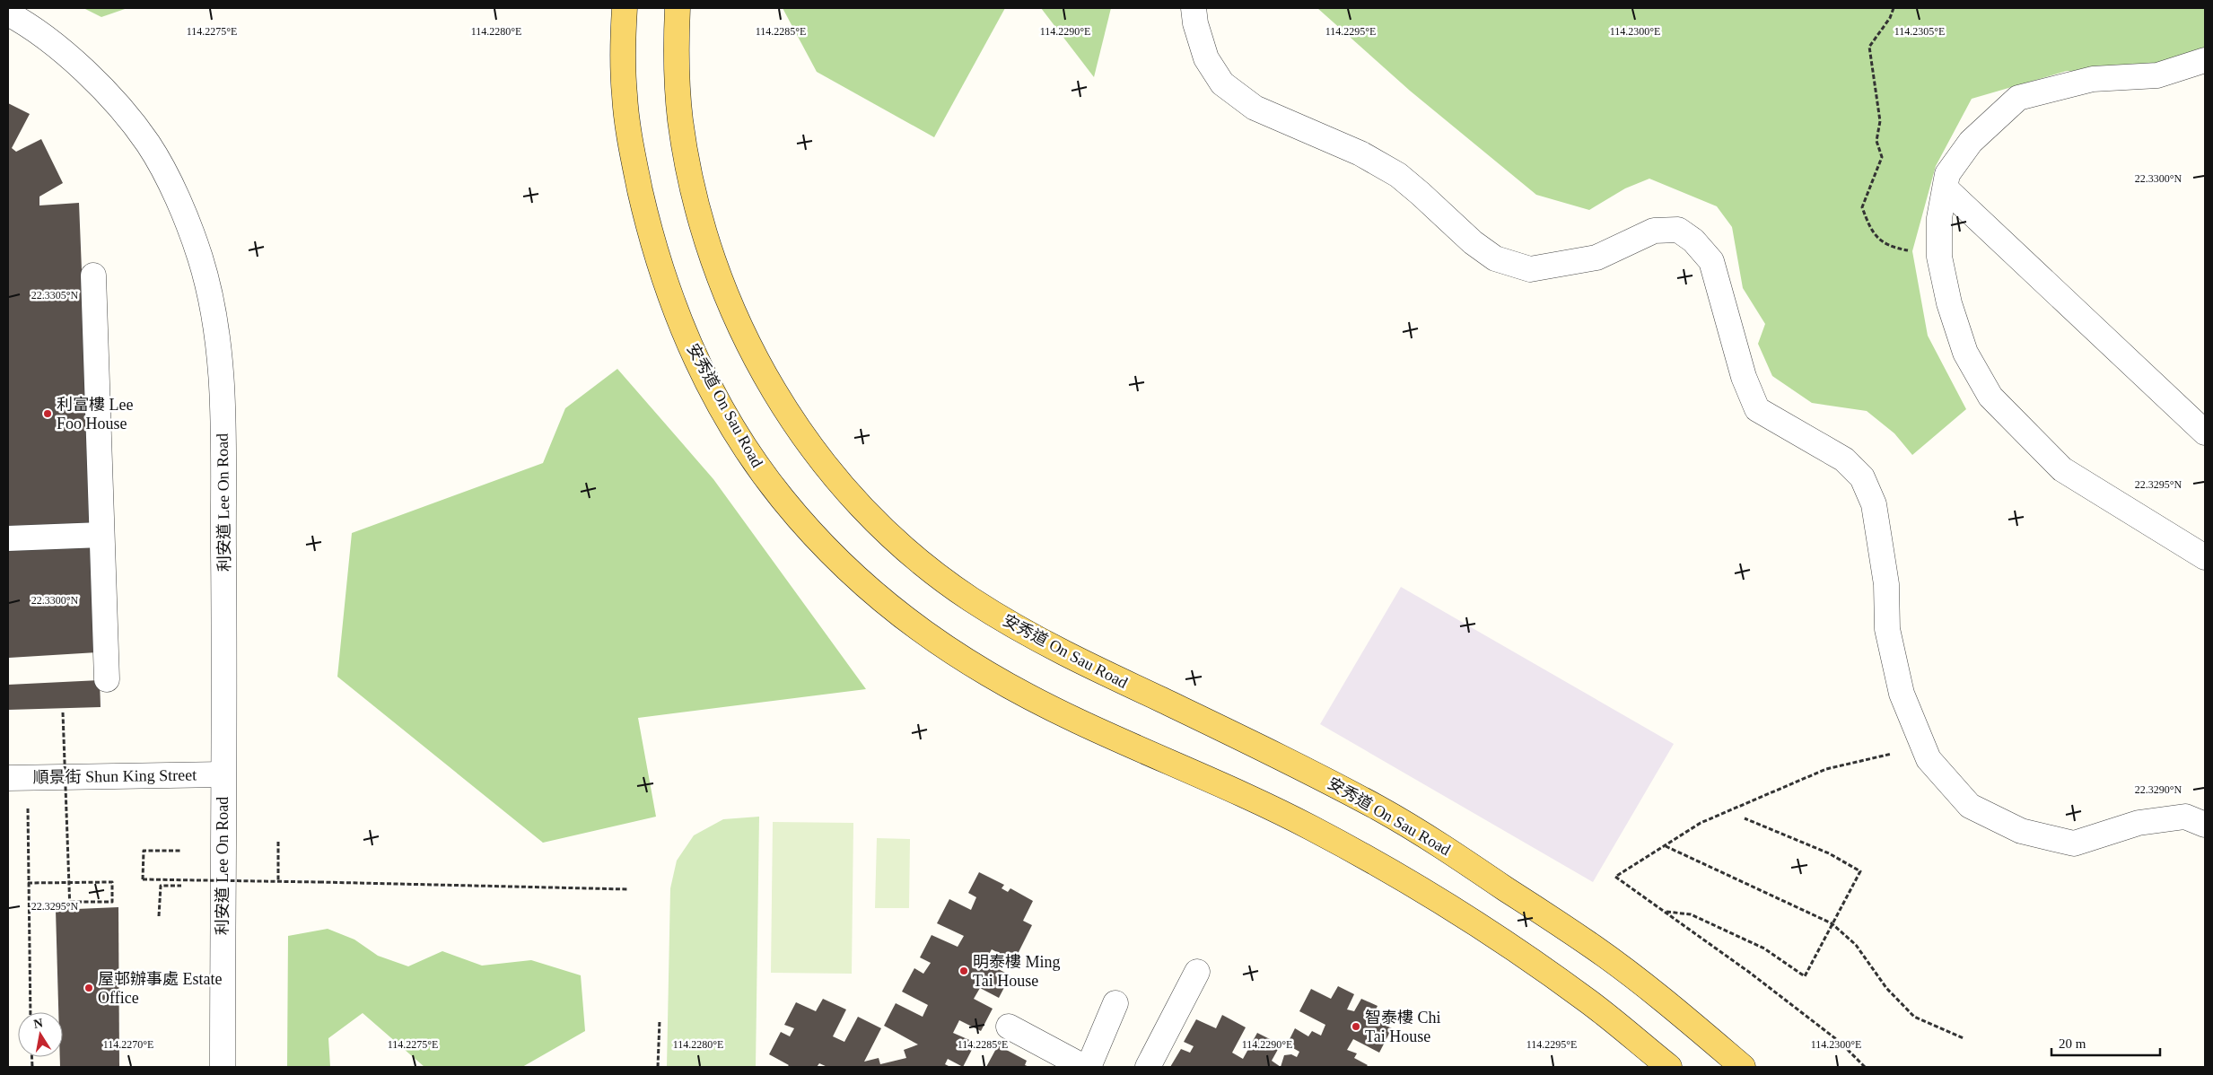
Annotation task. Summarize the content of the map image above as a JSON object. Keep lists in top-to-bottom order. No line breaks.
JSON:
{"streets":{"main road":["安秀道 On Sau Road"],"street":["利安道 Lee On Road","順景街 Shun King Street"]},"crossings":[["利安道 Lee On Road","順景街 Shun King Street"]],"places":["利富樓 Lee Foo House","明泰樓 Ming Tai House","屋邨辦事處 Estate Office","智泰樓 Chi Tai House"],"scale_bar":"20 m","north":"top","coordinates":["114.2275°E","114.2280°E","114.2285°E","114.2290°E","114.2295°E","114.2300°E","114.2305°E","22.3300°N","22.3305°N","22.3295°N","22.3290°N","114.2270°E"]}
